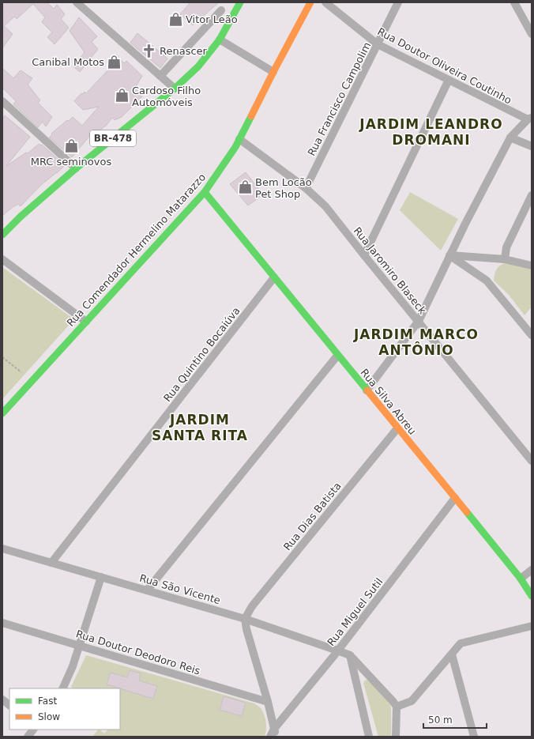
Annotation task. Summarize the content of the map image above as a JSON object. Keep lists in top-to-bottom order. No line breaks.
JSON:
{"streets":{"main road":["BR-478","Rua Comendador Hermelino Matarazzo","Rua Silva Abreu"],"street":["Rua Doutor Oliveira Coutinho","Rua Francisco Campolim","Rua Jaromiro Blaseck","Rua Quintino Bocaiúva","Rua Dias Batista","Rua São Vicente","Rua Miguel Sutil","Rua Doutor Deodoro Reis"]},"crossings":[["Rua Doutor Oliveira Coutinho","Rua Francisco Campolim"],["Rua Francisco Campolim","Rua Jaromiro Blaseck"],["Rua Comendador Hermelino Matarazzo","Rua Jaromiro Blaseck"],["Rua Comendador Hermelino Matarazzo","Rua Silva Abreu"],["Rua Quintino Bocaiúva","Rua Silva Abreu"],["Rua Quintino Bocaiúva","Rua São Vicente"],["Rua Silva Abreu","Rua Dias Batista"],["Rua Silva Abreu","Rua Miguel Sutil"],["Rua Dias Batista","Rua São Vicente"],["Rua São Vicente","Rua Miguel Sutil"]],"districts":["JARDIM LEANDRO DROMANI","JARDIM MARCO ANTÔNIO","JARDIM SANTA RITA"],"places":{"shop":["Vitor Leão","Canibal Motos","Cardoso Filho Automóveis","MRC seminovos","Bem Locão Pet Shop"],"church":["Renascer"]},"legend":["Fast","Slow"],"scale_bar":"50 m"}
